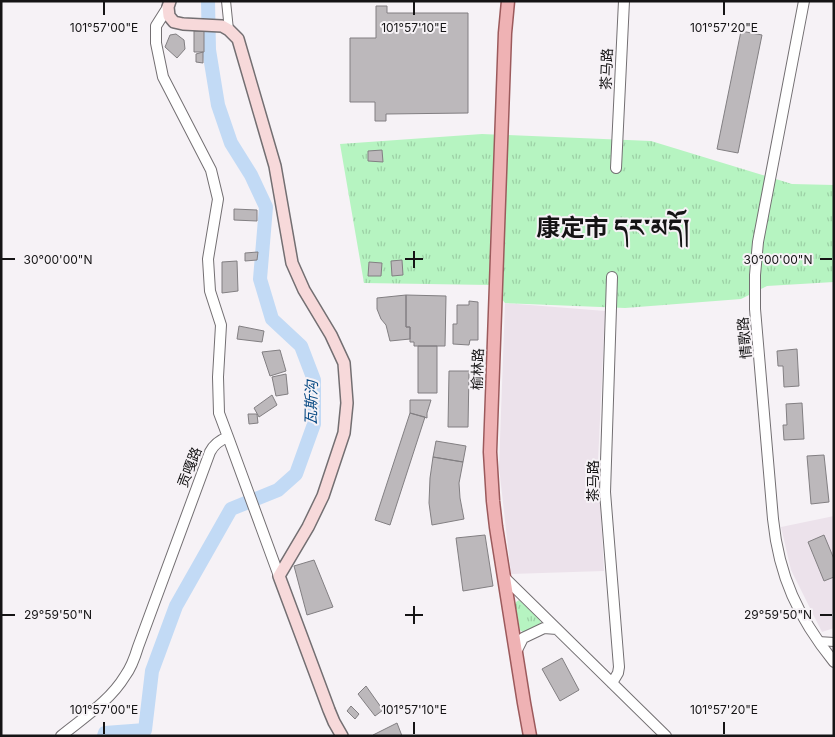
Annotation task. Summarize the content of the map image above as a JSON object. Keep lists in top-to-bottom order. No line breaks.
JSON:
{"streets":{"main road":["榆林路"],"street":["茶马路","情歌路","贡嘎路"]},"districts":["康定市 དར་མདོ།"],"water":["瓦斯沟"],"coordinates":["101°57'00\"E","101°57'10\"E","101°57'20\"E","30°00'00\"N","29°59'50\"N"]}
